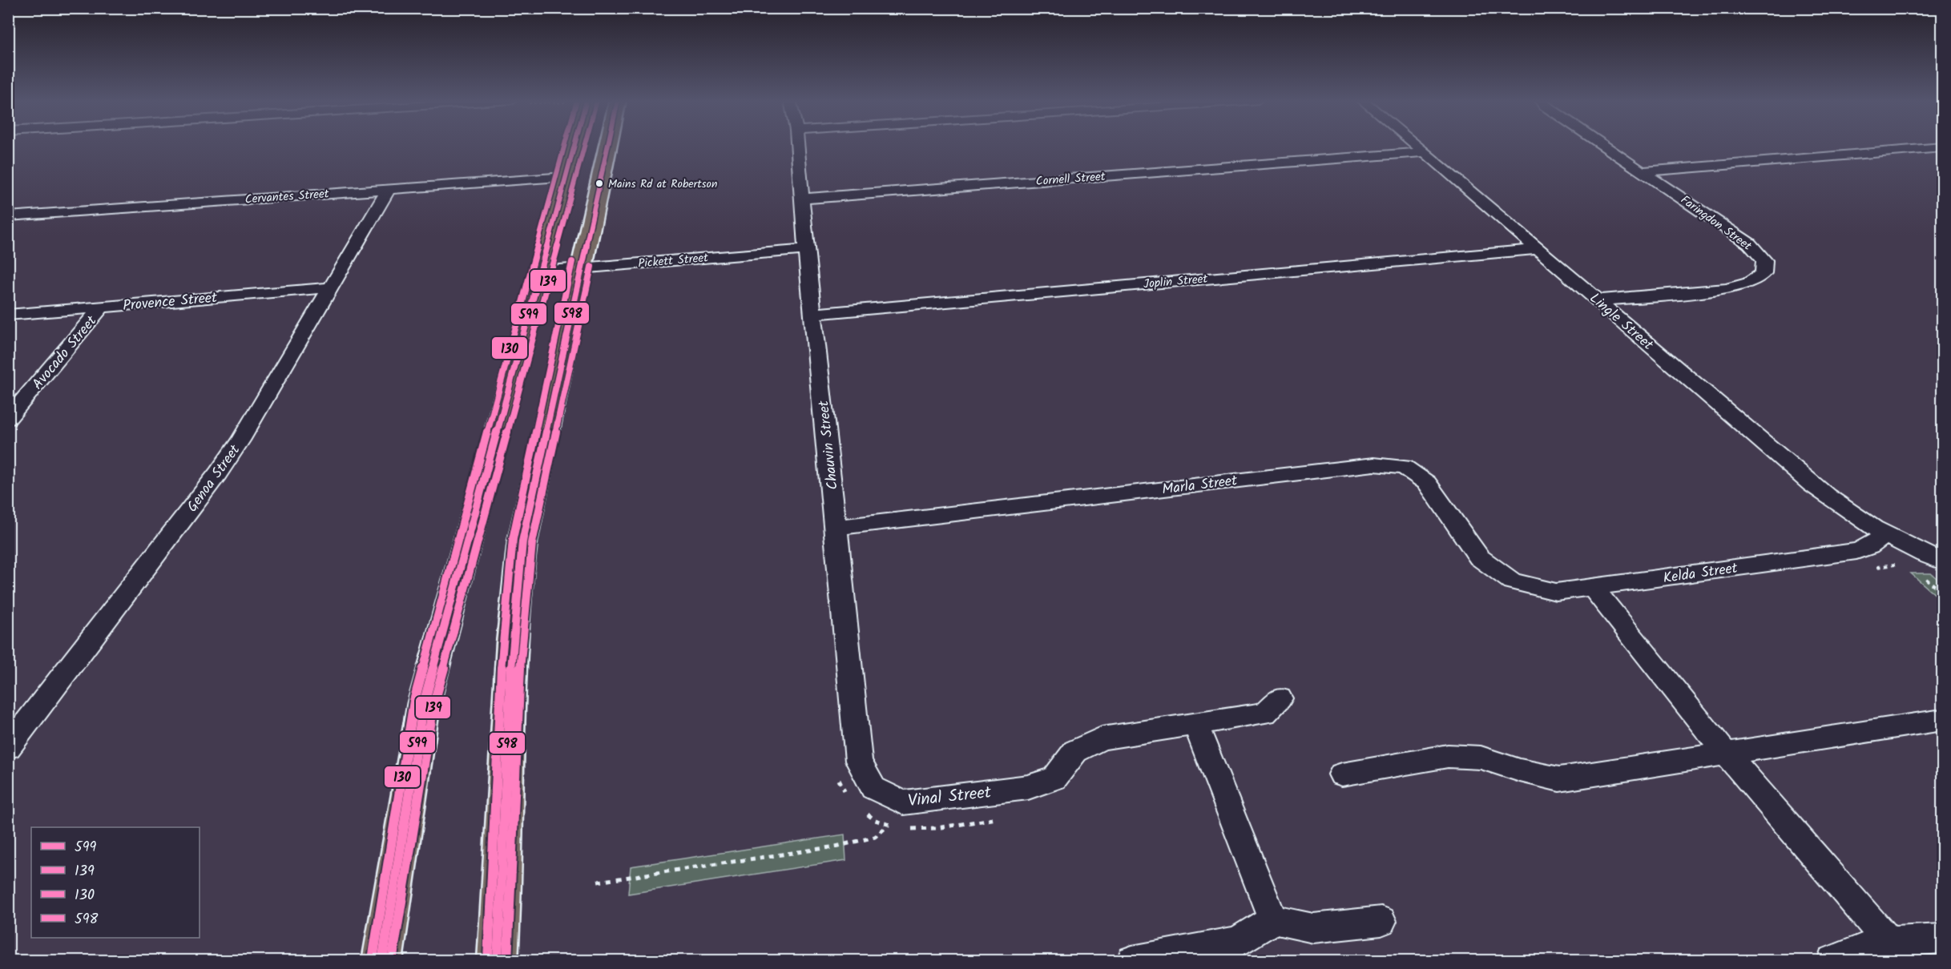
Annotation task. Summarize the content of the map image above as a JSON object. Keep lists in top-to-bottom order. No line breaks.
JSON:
{"streets":{"street":["Cornell Street","Cervantes Street","Faringdon Street","Pickett Street","Joplin Street","Provence Street","Lingle Street","Avocado Street","Chauvin Street","Genoa Street","Marla Street","Kelda Street","Vinal Street"]},"crossings":[["Cornell Street","Lingle Street"],["Cornell Street","Chauvin Street"],["Cervantes Street","Genoa Street"],["Faringdon Street","Lingle Street"],["Pickett Street","Chauvin Street"],["Joplin Street","Lingle Street"],["Joplin Street","Chauvin Street"],["Provence Street","Avocado Street"],["Provence Street","Genoa Street"],["Lingle Street","Kelda Street"],["Chauvin Street","Marla Street"],["Chauvin Street","Vinal Street"],["Marla Street","Kelda Street"]],"places":["Mains Rd at Robertson"],"lines":["transit line 599","transit line 139","transit line 130","transit line 598"],"legend":["599","139","130","598"]}
